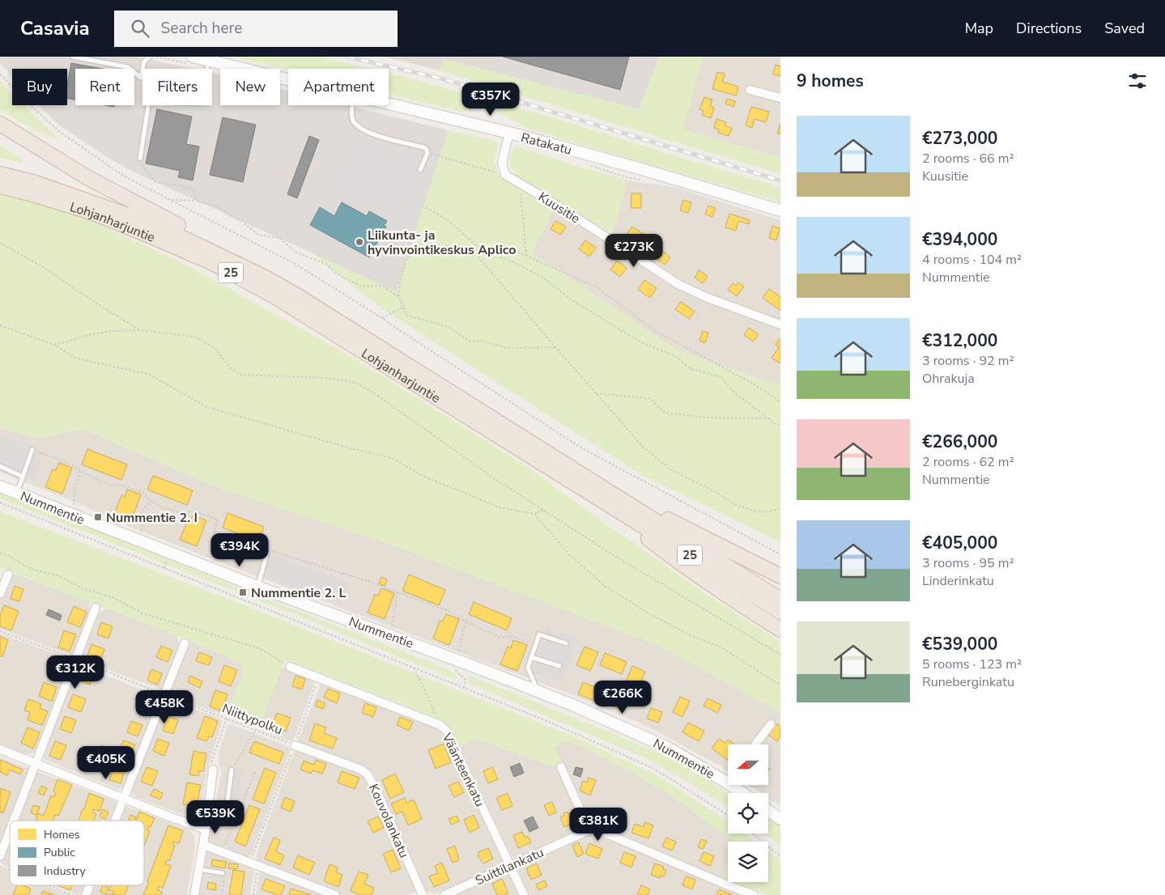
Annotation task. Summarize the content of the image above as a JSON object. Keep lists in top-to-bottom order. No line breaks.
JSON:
{"streets":{"highway":["Lohjanharjuntie","25"],"street":["Ratakatu","Kuusitie","Nummentie","Väänteenkatu","Kouvolankatu","Suittilankatu"],"path":["Niittypolku"]},"crossings":[["Niittypolku","Kouvolankatu"],["Väänteenkatu","Suittilankatu"]],"places":{"other":["Liikunta- ja hyvinvointikeskus Aplico"],"transit":["Nummentie 2. I","Nummentie 2. L"]},"legend":["Homes","Public","Industry"],"north":"left","page":{"header":"Casavia","search":"Search here","nav":["Map","Directions","Saved"],"heading":"9 homes","chip":["Buy","Rent","Filters","New","Apartment"],"price":["€357K","€273K","€394K","€312K","€266K","€458K","€405K","€539K","€381K"],"list":[{"name":"€273,000","note":"2 rooms · 66 m² · Kuusitie"},{"name":"€394,000","note":"4 rooms · 104 m² · Nummentie"},{"name":"€312,000","note":"3 rooms · 92 m² · Ohrakuja"},{"name":"€266,000","note":"2 rooms · 62 m² · Nummentie"},{"name":"€405,000","note":"3 rooms · 95 m² · Linderinkatu"},{"name":"€539,000","note":"5 rooms · 123 m² · Runeberginkatu"}]}}
